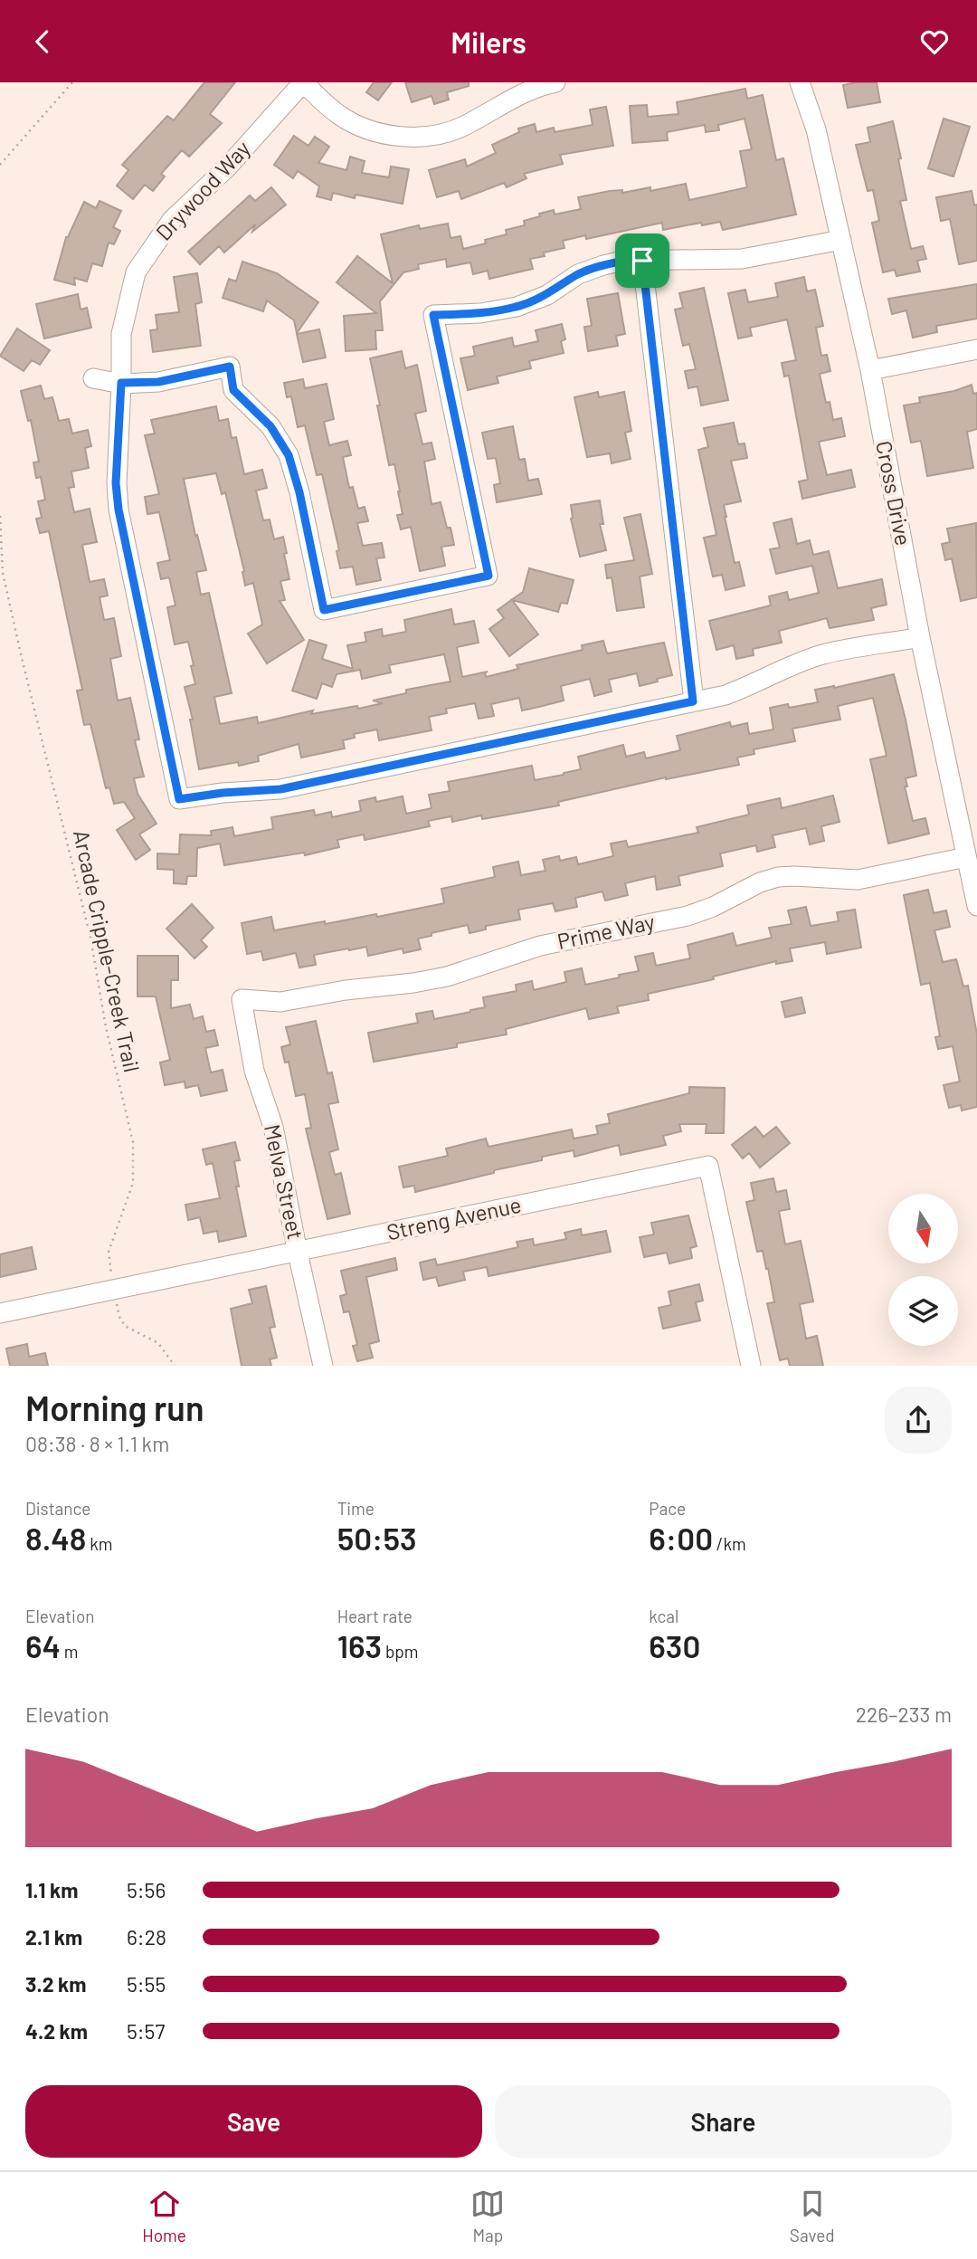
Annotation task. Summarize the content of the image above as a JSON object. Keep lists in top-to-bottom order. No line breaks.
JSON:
{"streets":{"street":["Drywood Way","Cross Drive","Prime Way","Melva Street","Streng Avenue"],"path":["Arcade Cripple-Creek Trail"]},"crossings":[["Cross Drive","Prime Way"],["Prime Way","Melva Street"],["Arcade Cripple-Creek Trail","Streng Avenue"],["Melva Street","Streng Avenue"]],"north":"bottom","page":{"header":"Milers","heading":["Morning run","08:38 · 8 × 1.1 km"],"stats":[["Distance","8.48 km"],["Time","50:53"],["Pace","6:00 /km"],["Elevation","64 m"],["Heart rate","163 bpm"],["kcal","630"]],"chart":["Elevation","226–233 m"],"list":[{"name":"1.1 km","note":"5:56"},{"name":"2.1 km","note":"6:28"},{"name":"3.2 km","note":"5:55"},{"name":"4.2 km","note":"5:57"}],"buttons":["Save","Share"],"tabs":["Home","Map","Saved"]}}
